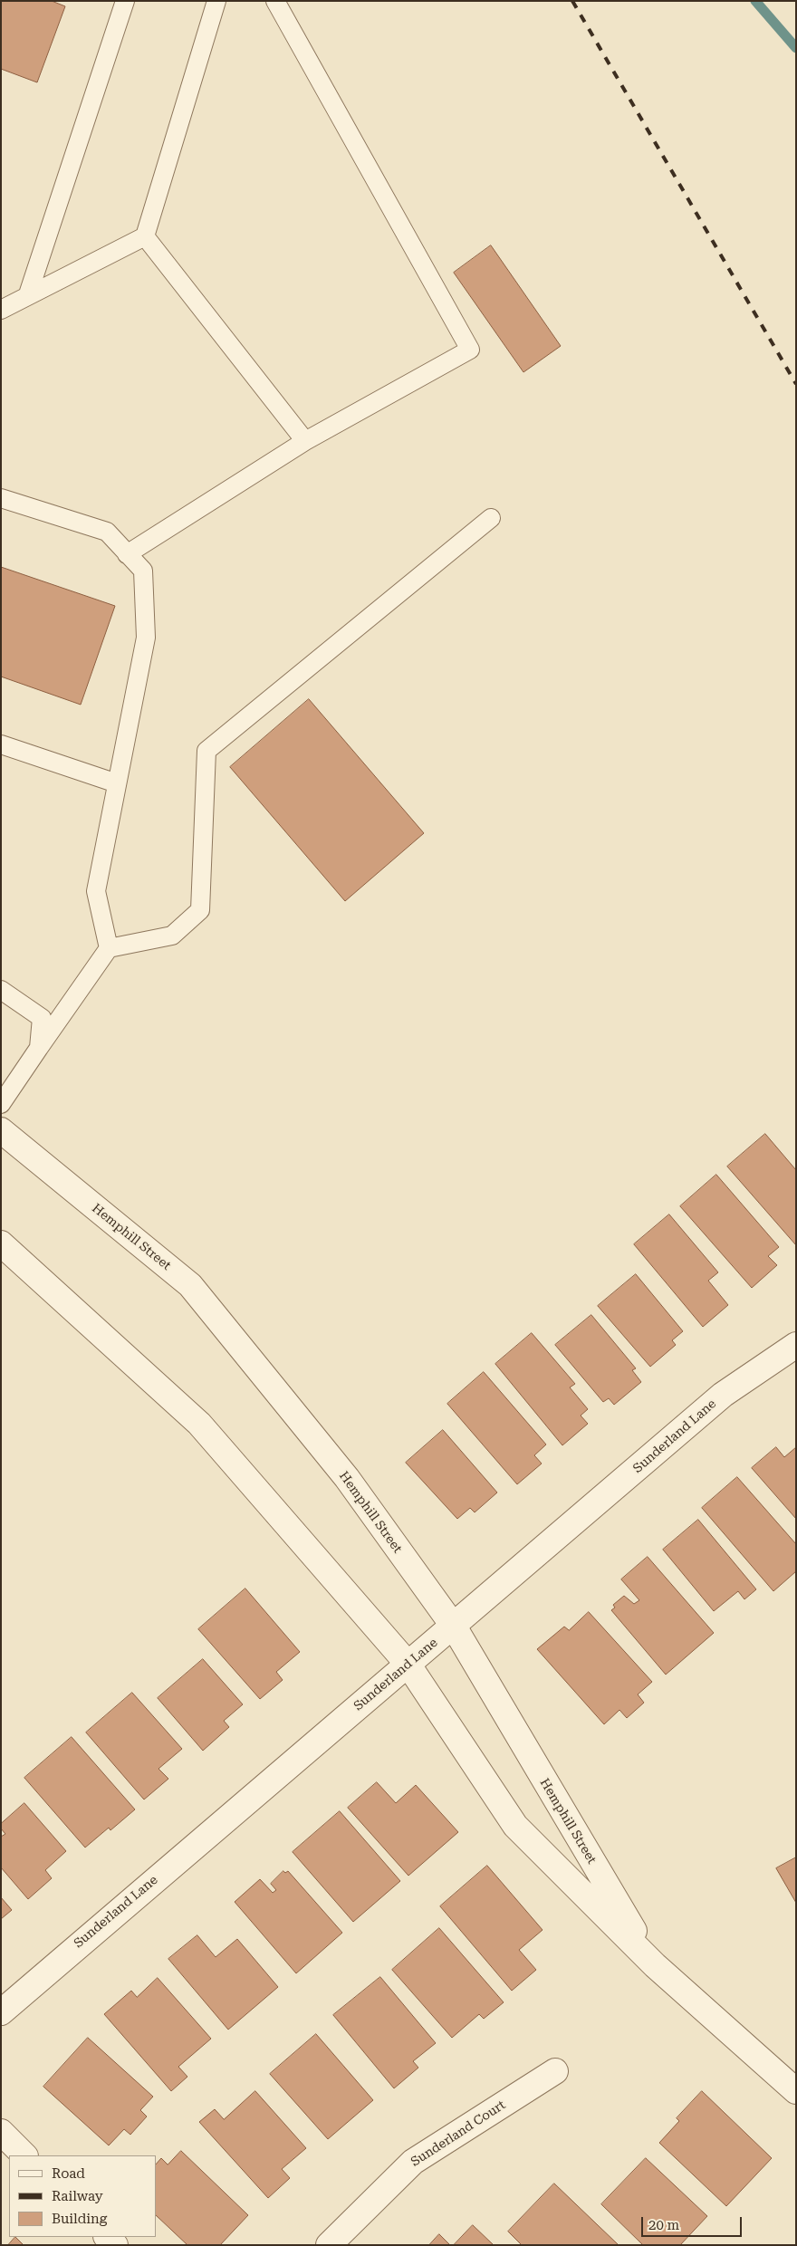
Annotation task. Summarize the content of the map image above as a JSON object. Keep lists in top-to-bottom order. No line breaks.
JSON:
{"streets":{"street":["Hemphill Street","Sunderland Lane","Sunderland Court"]},"crossings":[["Hemphill Street","Sunderland Lane"]],"legend":["Road","Railway","Building"],"scale_bar":"20 m"}
